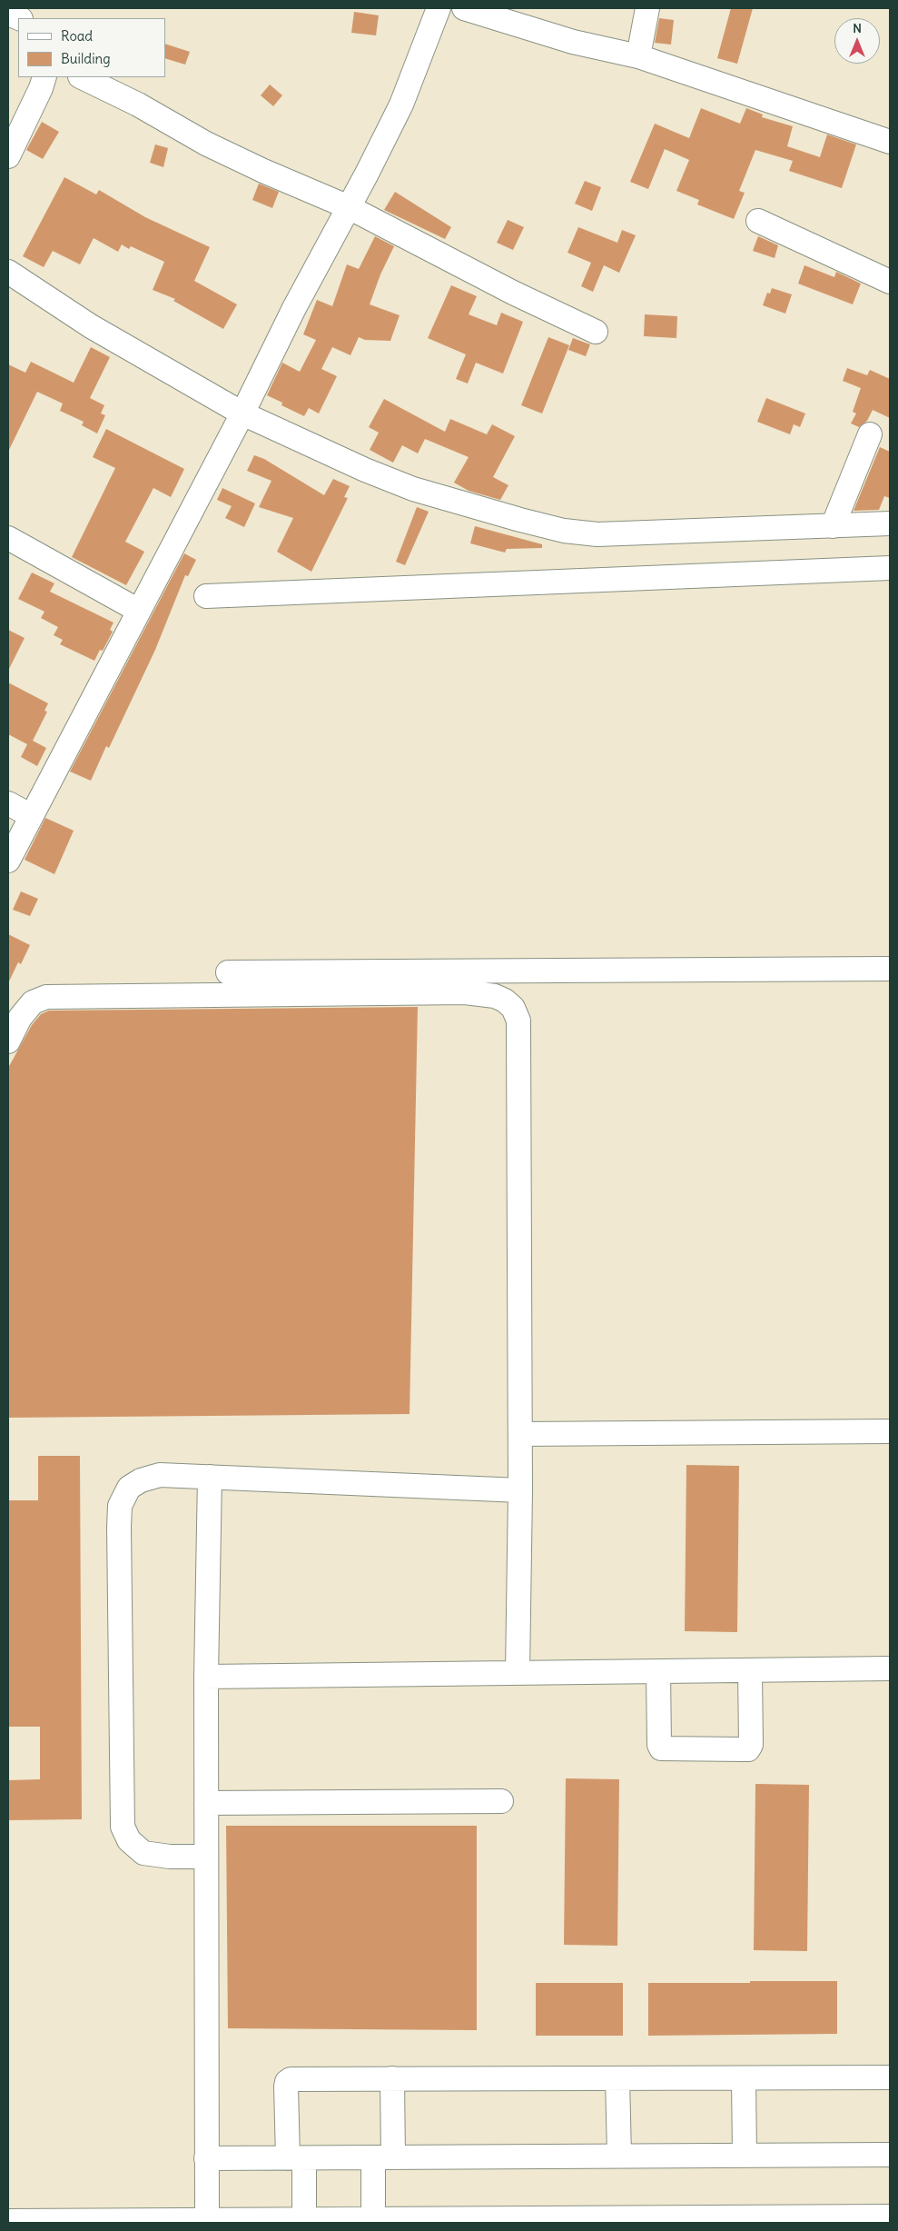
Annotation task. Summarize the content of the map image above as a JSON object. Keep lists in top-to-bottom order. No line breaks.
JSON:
{"legend":["Road","Building"],"north":"top"}
